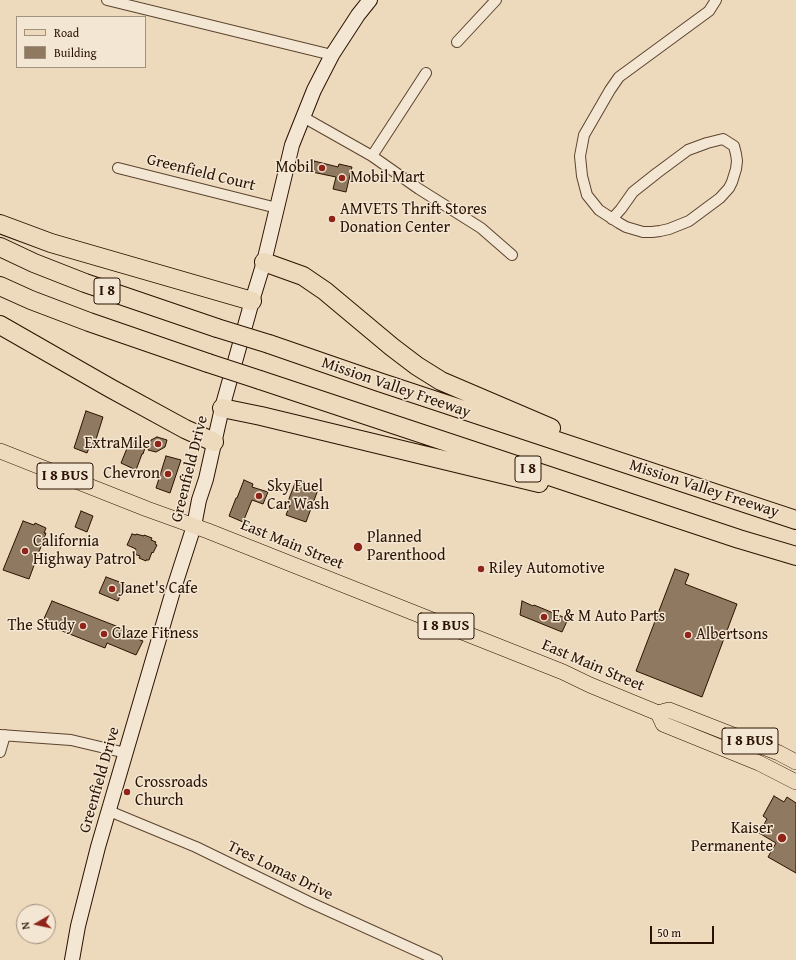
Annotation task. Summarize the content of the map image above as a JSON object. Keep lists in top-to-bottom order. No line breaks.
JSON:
{"streets":{"highway":["I 8","Mission Valley Freeway"],"main road":["Greenfield Drive","I 8 BUS","East Main Street"],"street":["Greenfield Court","Tres Lomas Drive"]},"crossings":[["Greenfield Court","Greenfield Drive"],["Greenfield Drive","East Main Street"],["Greenfield Drive","Tres Lomas Drive"]],"places":["Mobil","Mobil Mart","AMVETS Thrift Stores Donation Center","ExtraMile","Chevron","Sky Fuel Car Wash","Planned Parenthood","California Highway Patrol","Riley Automotive","Janet's Cafe","E & M Auto Parts","The Study","Glaze Fitness","Albertsons","Crossroads Church","Kaiser Permanente"],"legend":["Road","Building"],"scale_bar":"50 m","north":"left"}
